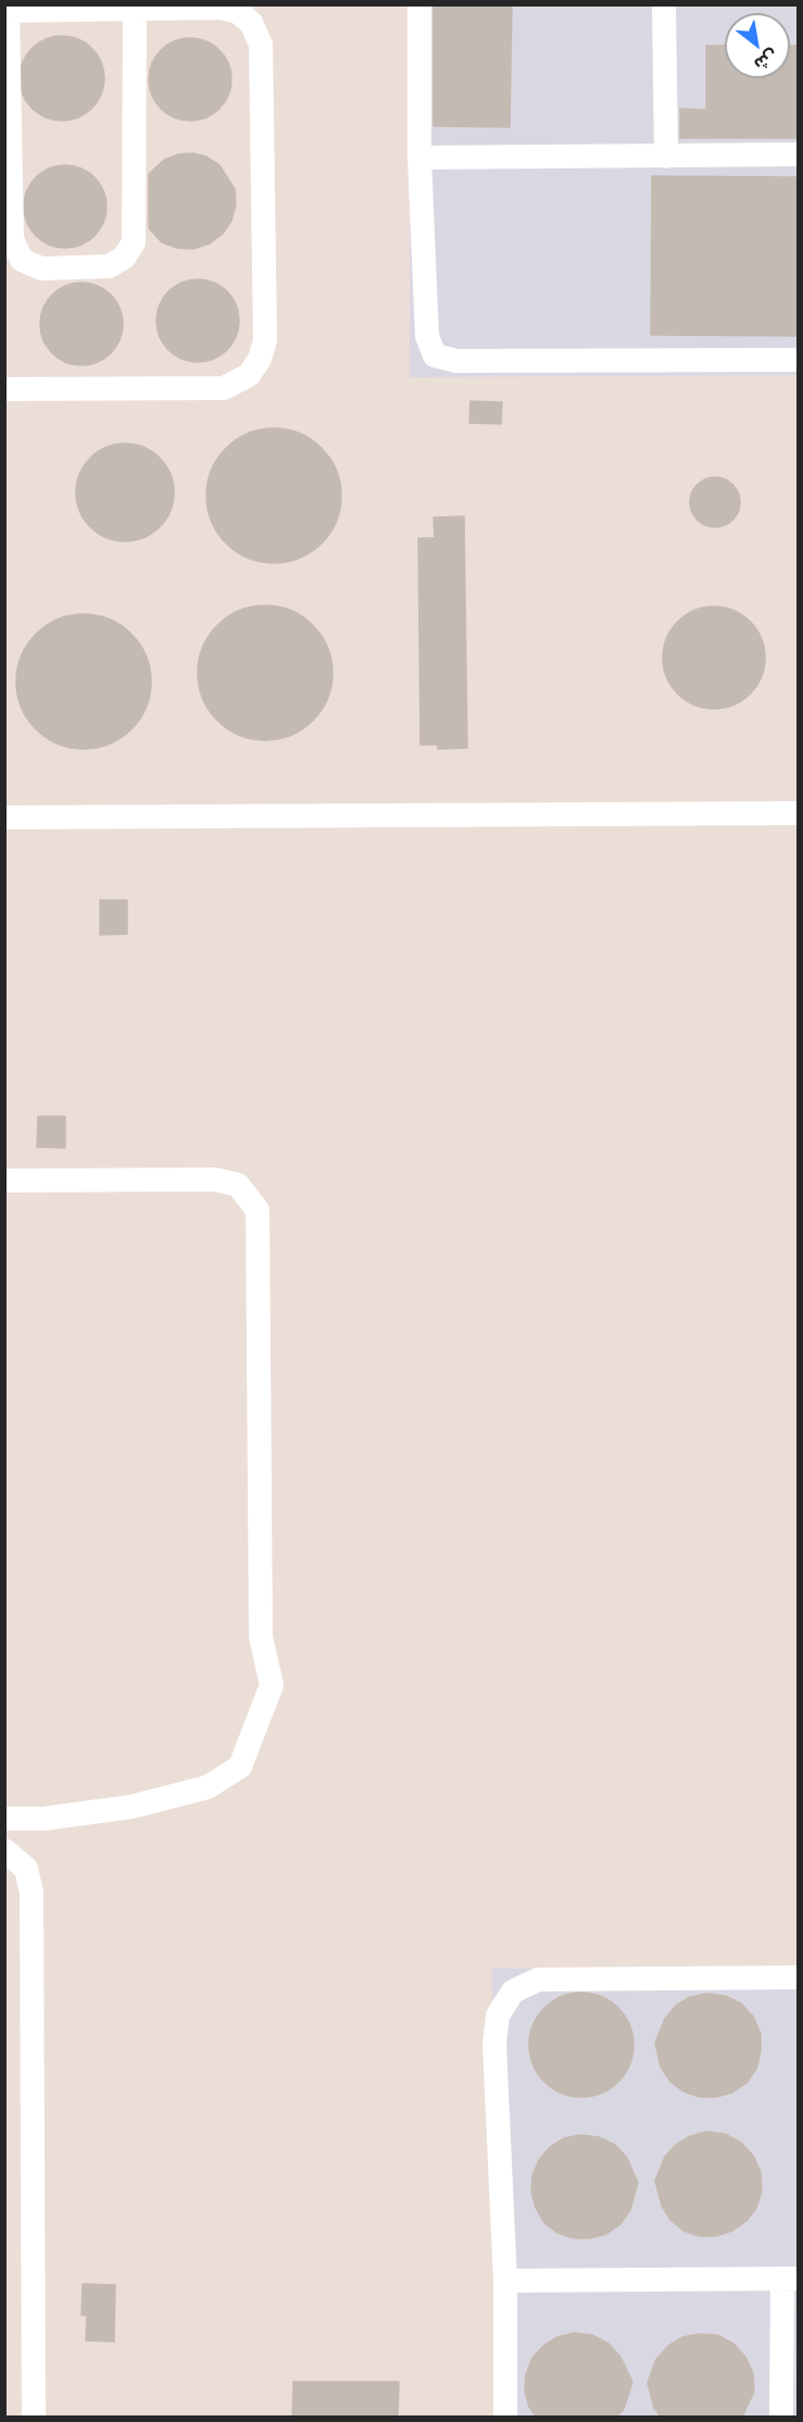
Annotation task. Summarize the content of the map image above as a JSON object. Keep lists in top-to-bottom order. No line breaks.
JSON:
{"north":"bottom right"}
